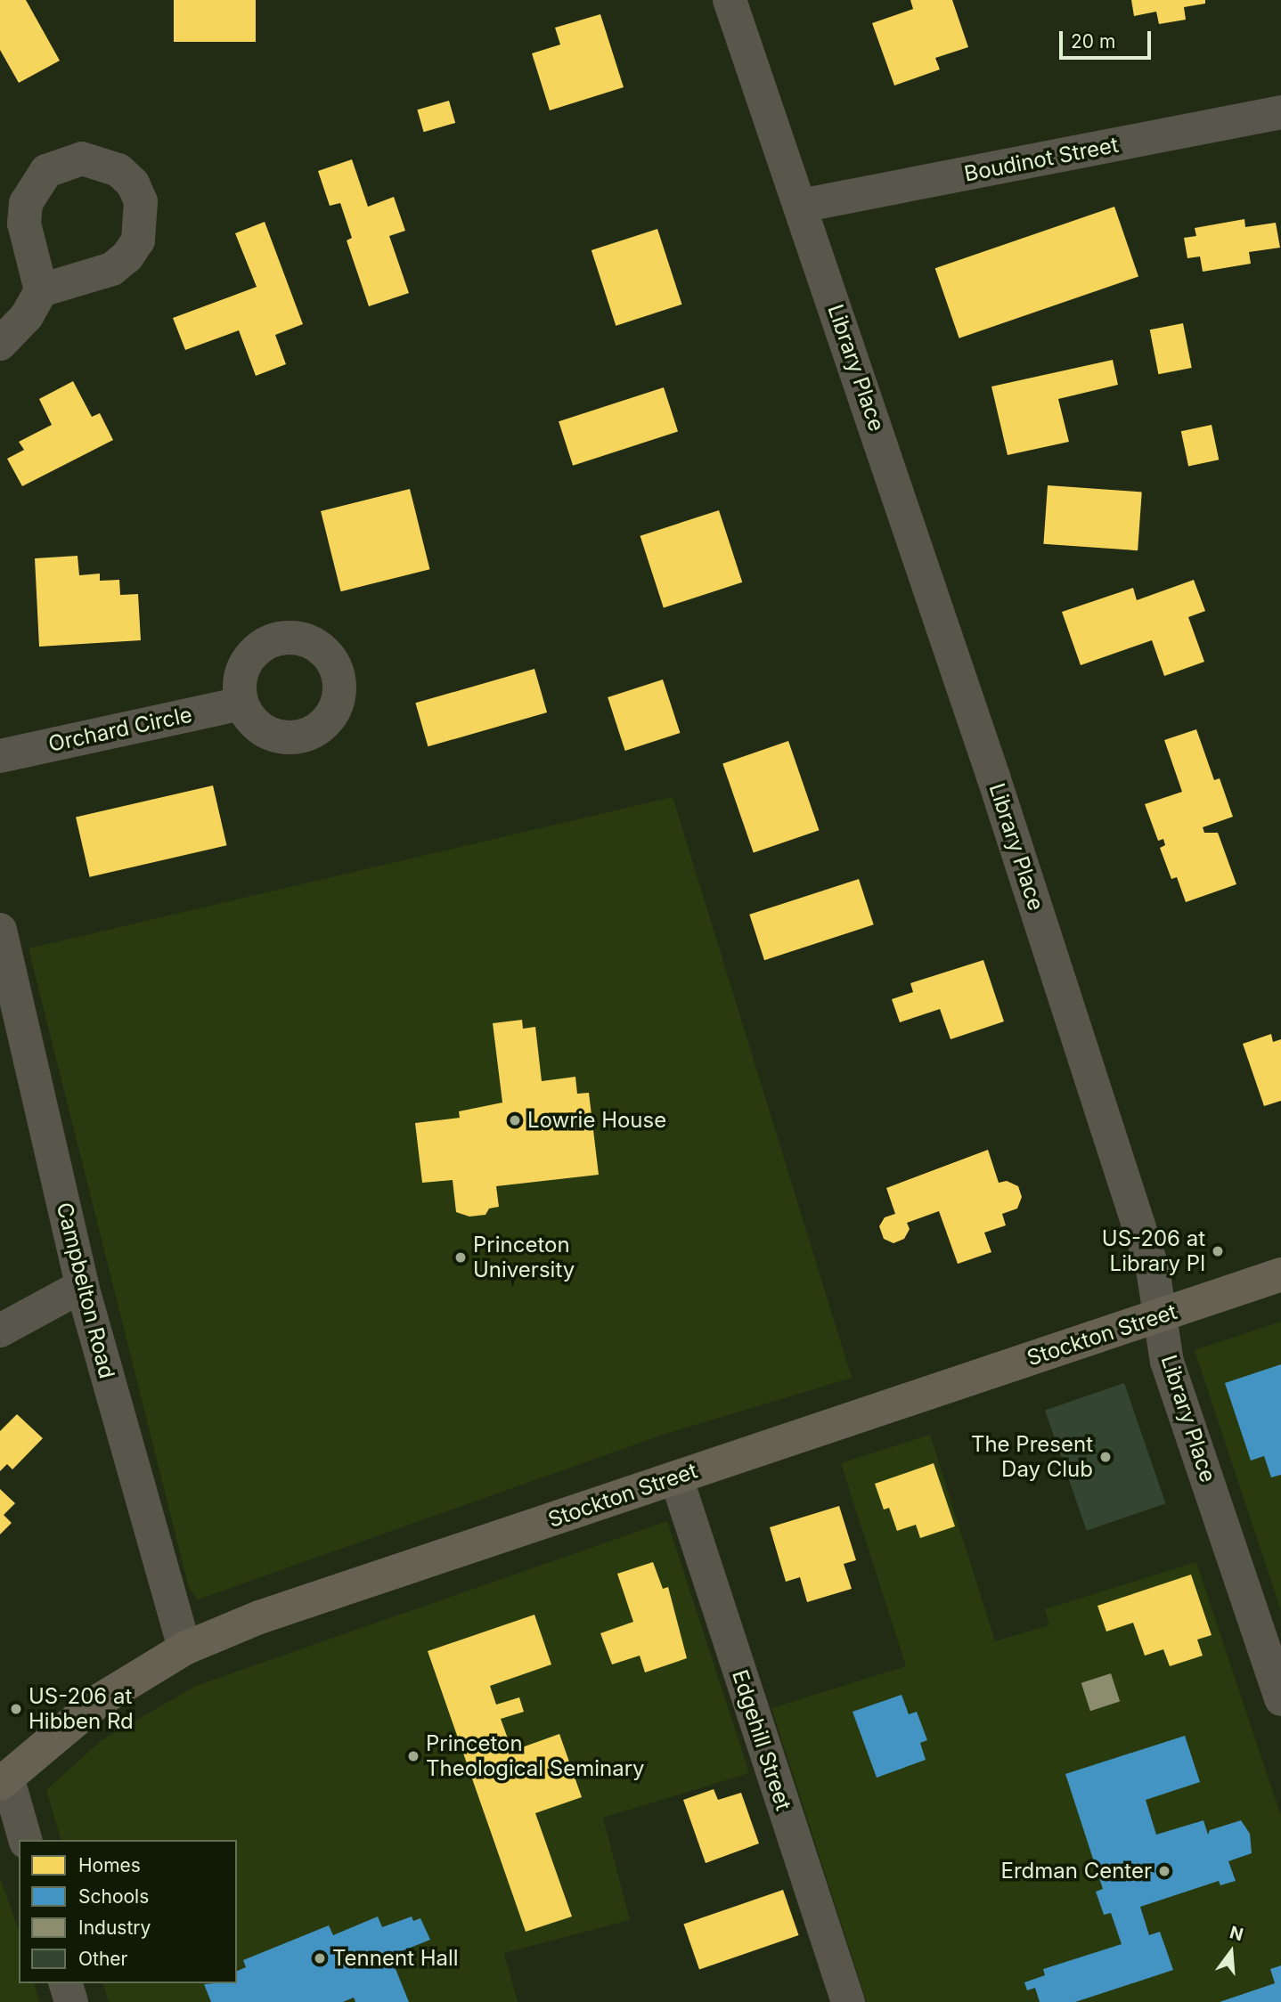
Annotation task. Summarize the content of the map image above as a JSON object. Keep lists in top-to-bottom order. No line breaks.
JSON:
{"streets":{"highway":["Stockton Street"],"street":["Boudinot Street","Library Place","Orchard Circle","Campbelton Road","Edgehill Street"]},"crossings":[["Boudinot Street","Library Place"],["Library Place","Stockton Street"],["Campbelton Road","Stockton Street"],["Stockton Street","Edgehill Street"]],"places":["Lowrie House","US-206 at Library Pl","Princeton University","The Present Day Club","US-206 at Hibben Rd","Princeton Theological Seminary","Erdman Center","Tennent Hall"],"legend":["Homes","Schools","Industry","Other"],"scale_bar":"20 m","north":"top"}
